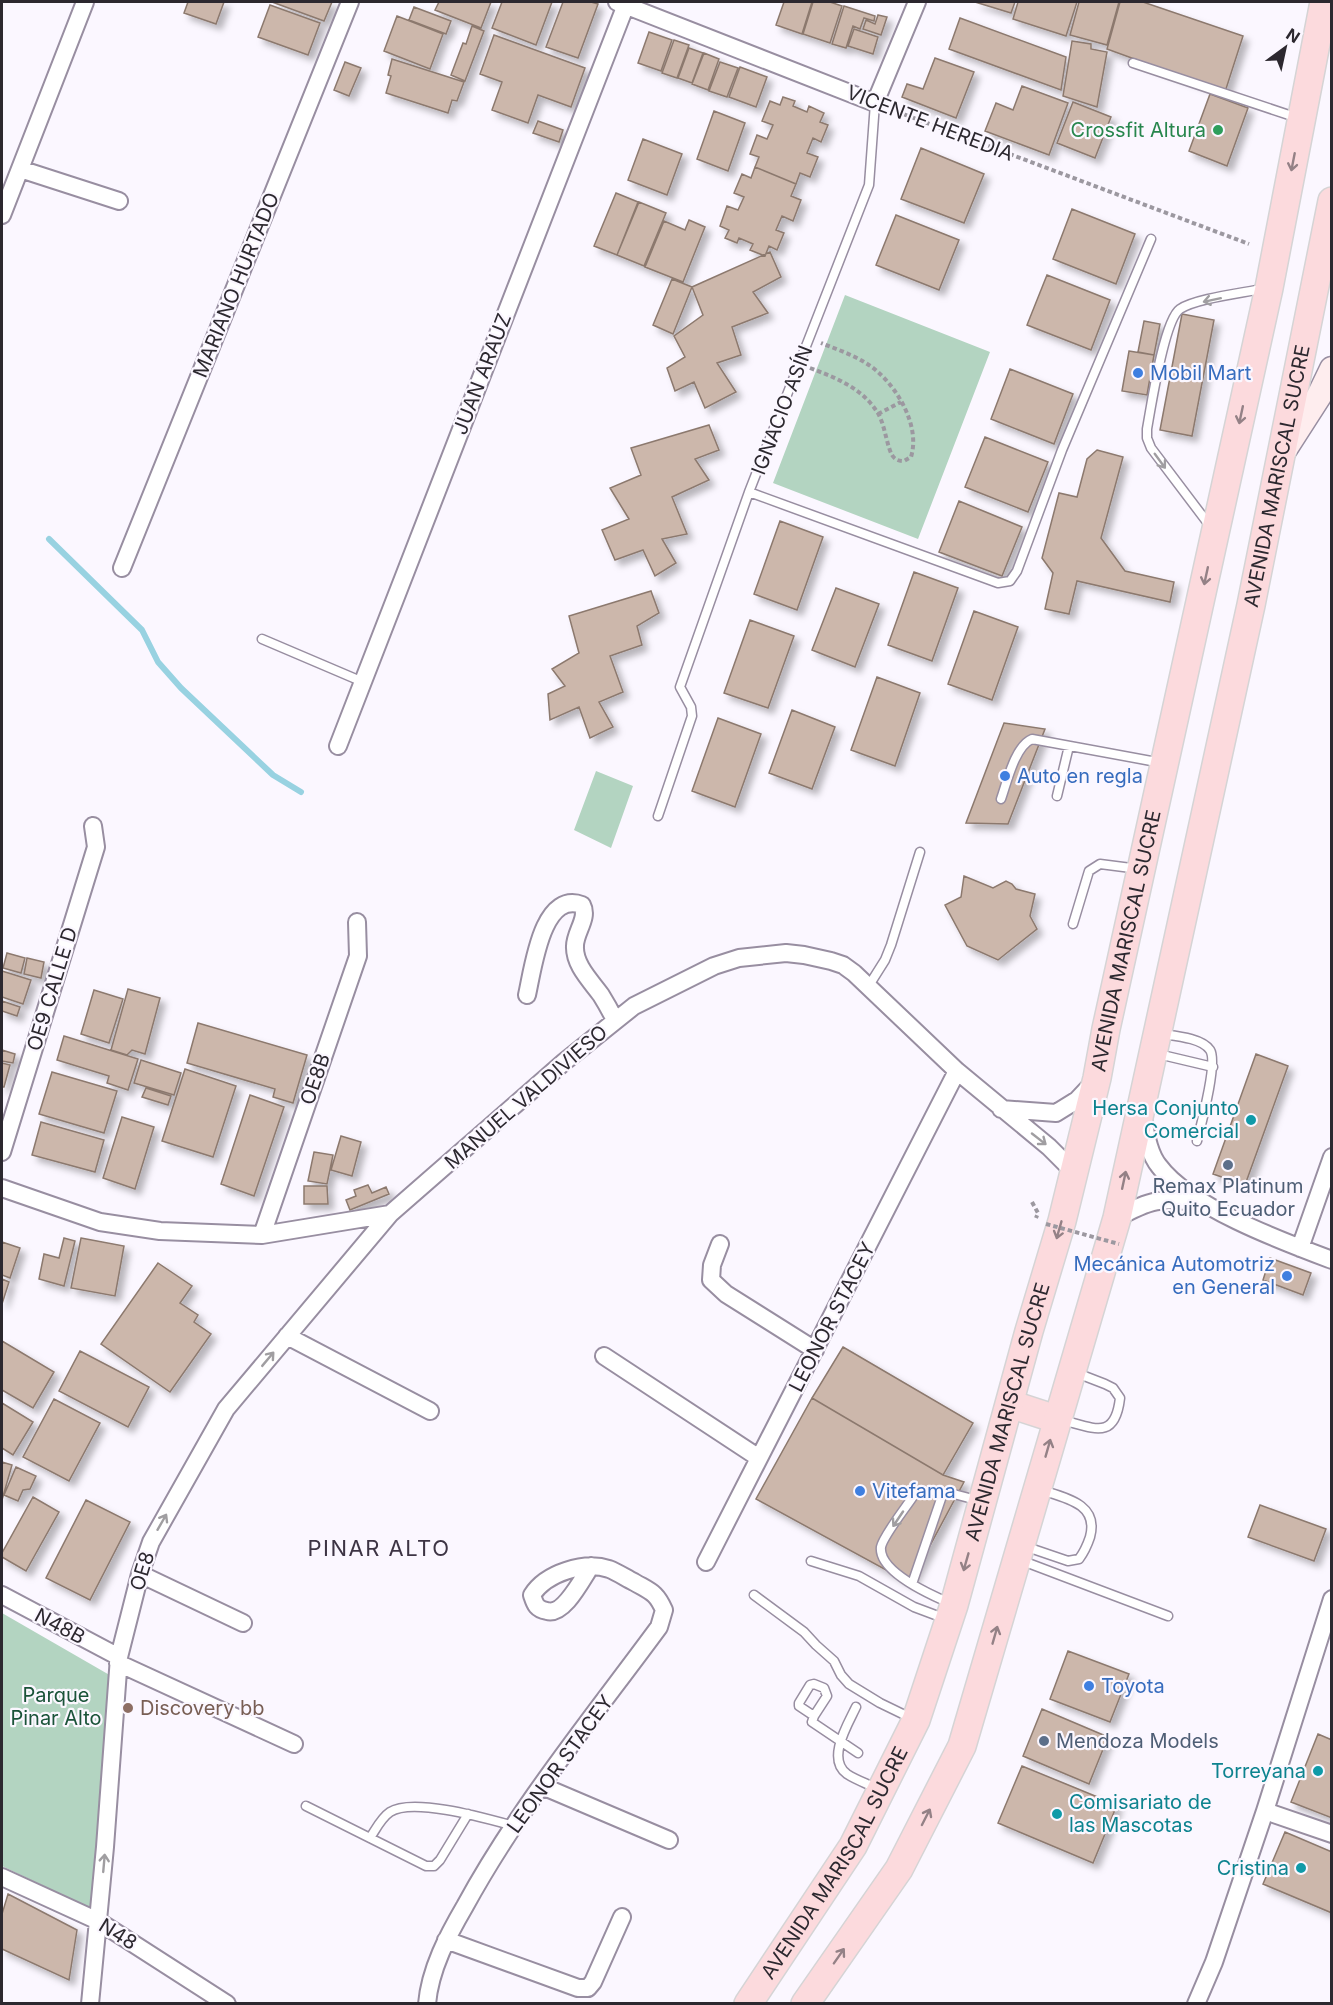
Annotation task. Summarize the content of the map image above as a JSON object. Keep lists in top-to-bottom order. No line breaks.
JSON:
{"streets":{"main road":["AVENIDA MARISCAL SUCRE"],"street":["VICENTE HEREDIA","MARIANO HURTADO","JUAN ARAUZ","IGNACIO ASÍN","OE9 CALLE D","OE8B","MANUEL VALDIVIESO","LEONOR STACEY","OE8","N48B","N48"]},"crossings":[["VICENTE HEREDIA","JUAN ARAUZ"],["VICENTE HEREDIA","IGNACIO ASÍN"],["AVENIDA MARISCAL SUCRE","MANUEL VALDIVIESO"],["MANUEL VALDIVIESO","LEONOR STACEY"],["MANUEL VALDIVIESO","OE8"],["OE8","N48B"],["OE8","N48"]],"one_way":["OE8"],"districts":["PINAR ALTO"],"parks":["Parque Pinar Alto"],"places":["Crossfit Altura","Mobil Mart","Auto en regla","Hersa Conjunto Comercial","Remax Platinum Quito Ecuador","Mecánica Automotriz en General","Vitefama","Toyota","Discovery bb","Mendoza Models","Torreyana","Comisariato de las Mascotas","Cristina"],"north":"top right"}
